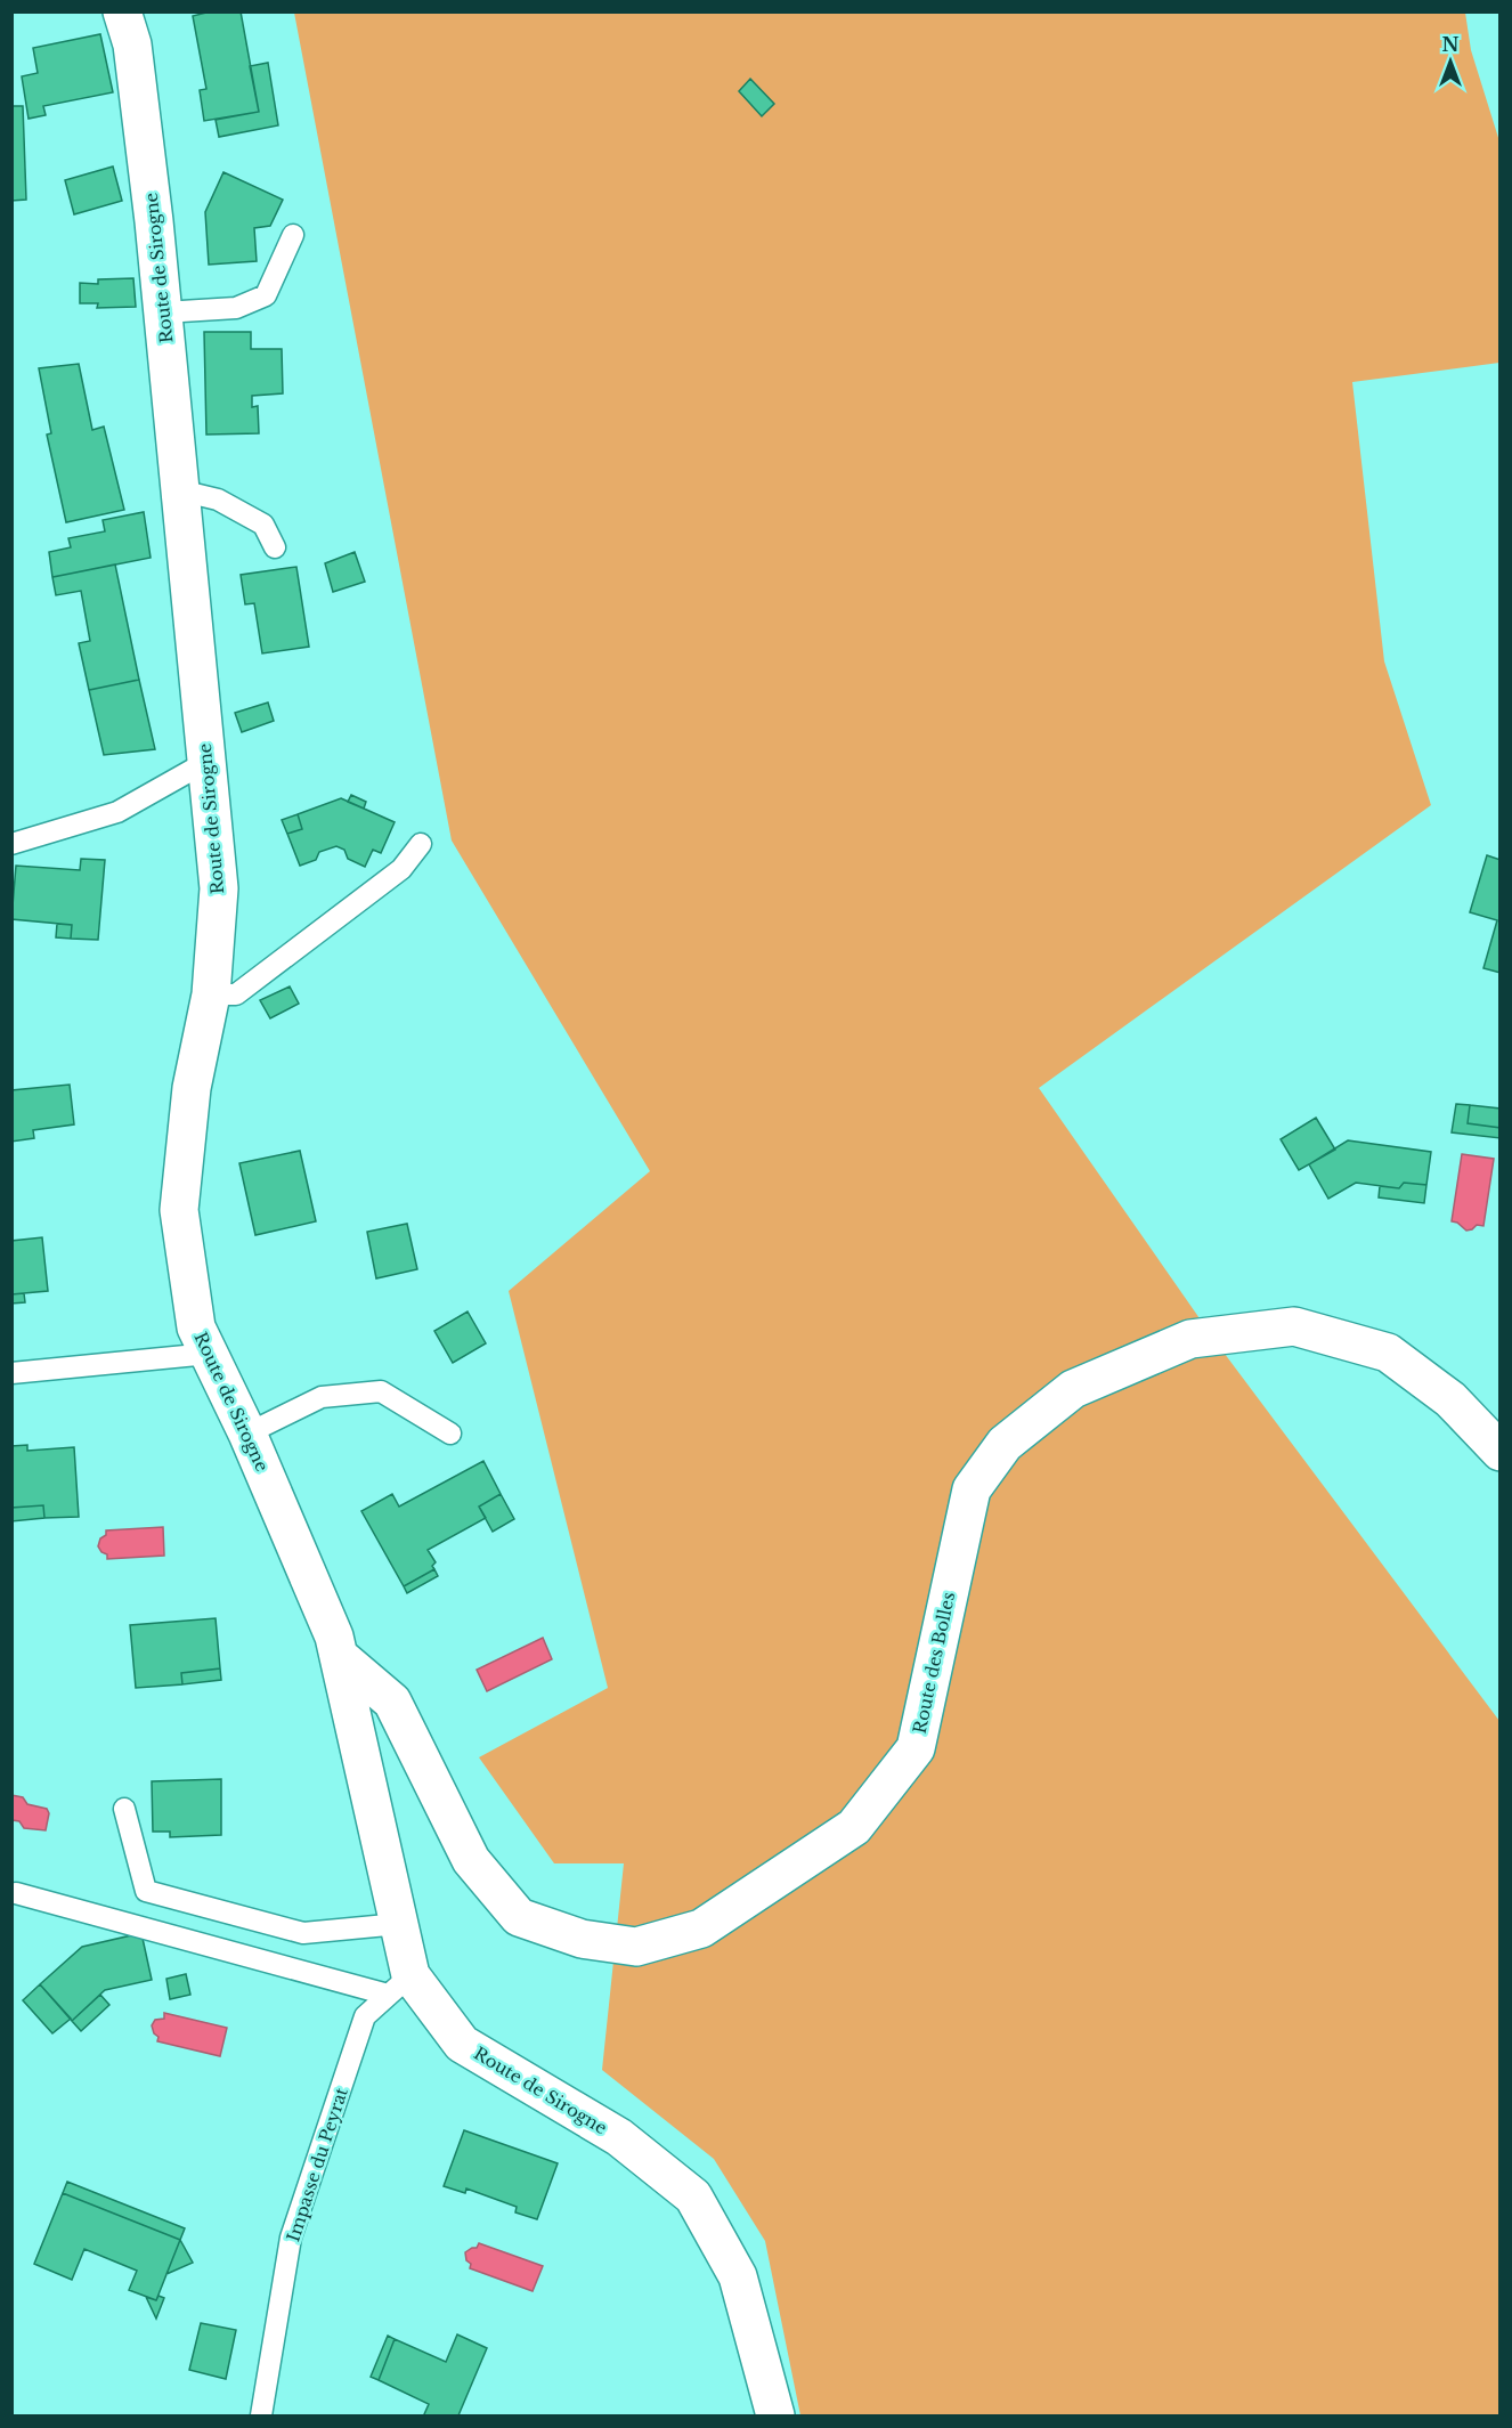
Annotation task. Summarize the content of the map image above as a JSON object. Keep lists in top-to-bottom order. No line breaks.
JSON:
{"streets":{"street":["Route de Sirogne","Route des Bolles"],"lane":["Impasse du Peyrat"]},"crossings":[["Route de Sirogne","Route des Bolles"],["Route de Sirogne","Impasse du Peyrat"]],"north":"top"}
